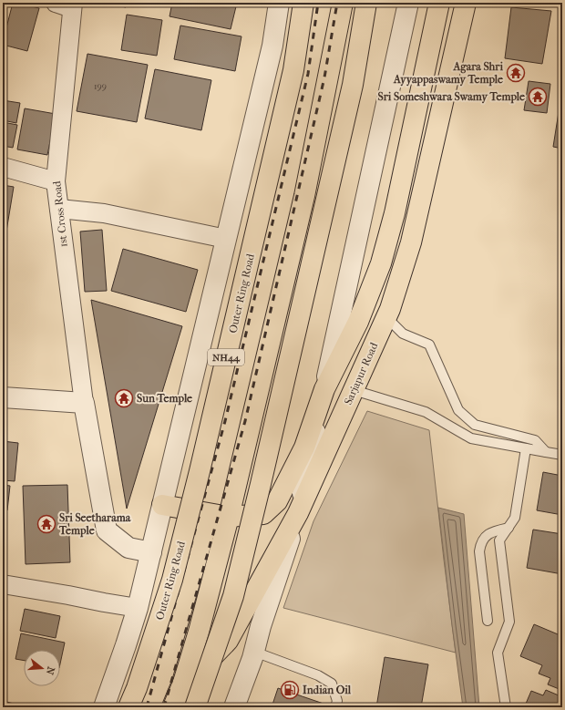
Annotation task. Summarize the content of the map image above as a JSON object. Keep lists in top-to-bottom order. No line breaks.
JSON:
{"streets":{"main road":["Outer Ring Road","NH44","Sarjapur Road"],"street":["1st Cross Road"]},"places":{"temple":["Agara Shri Ayyappaswamy Temple","Sri Someshwara Swamy Temple","Sun Temple","Sri Seetharama Temple"],"fuel station":["Indian Oil"]},"house_numbers":["199"],"north":"right"}
